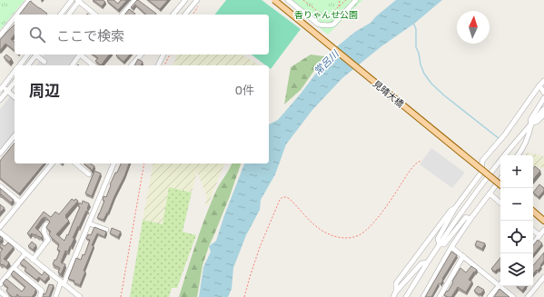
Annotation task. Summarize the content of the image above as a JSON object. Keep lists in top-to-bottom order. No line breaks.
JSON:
{"streets":{"main road":["見晴大橋"]},"water":["常呂川"],"parks":["香りゃんせ公園"],"north":"top","page":{"search":"ここで検索","heading":["周辺","0件"],"map_buttons":["+","−"]}}
